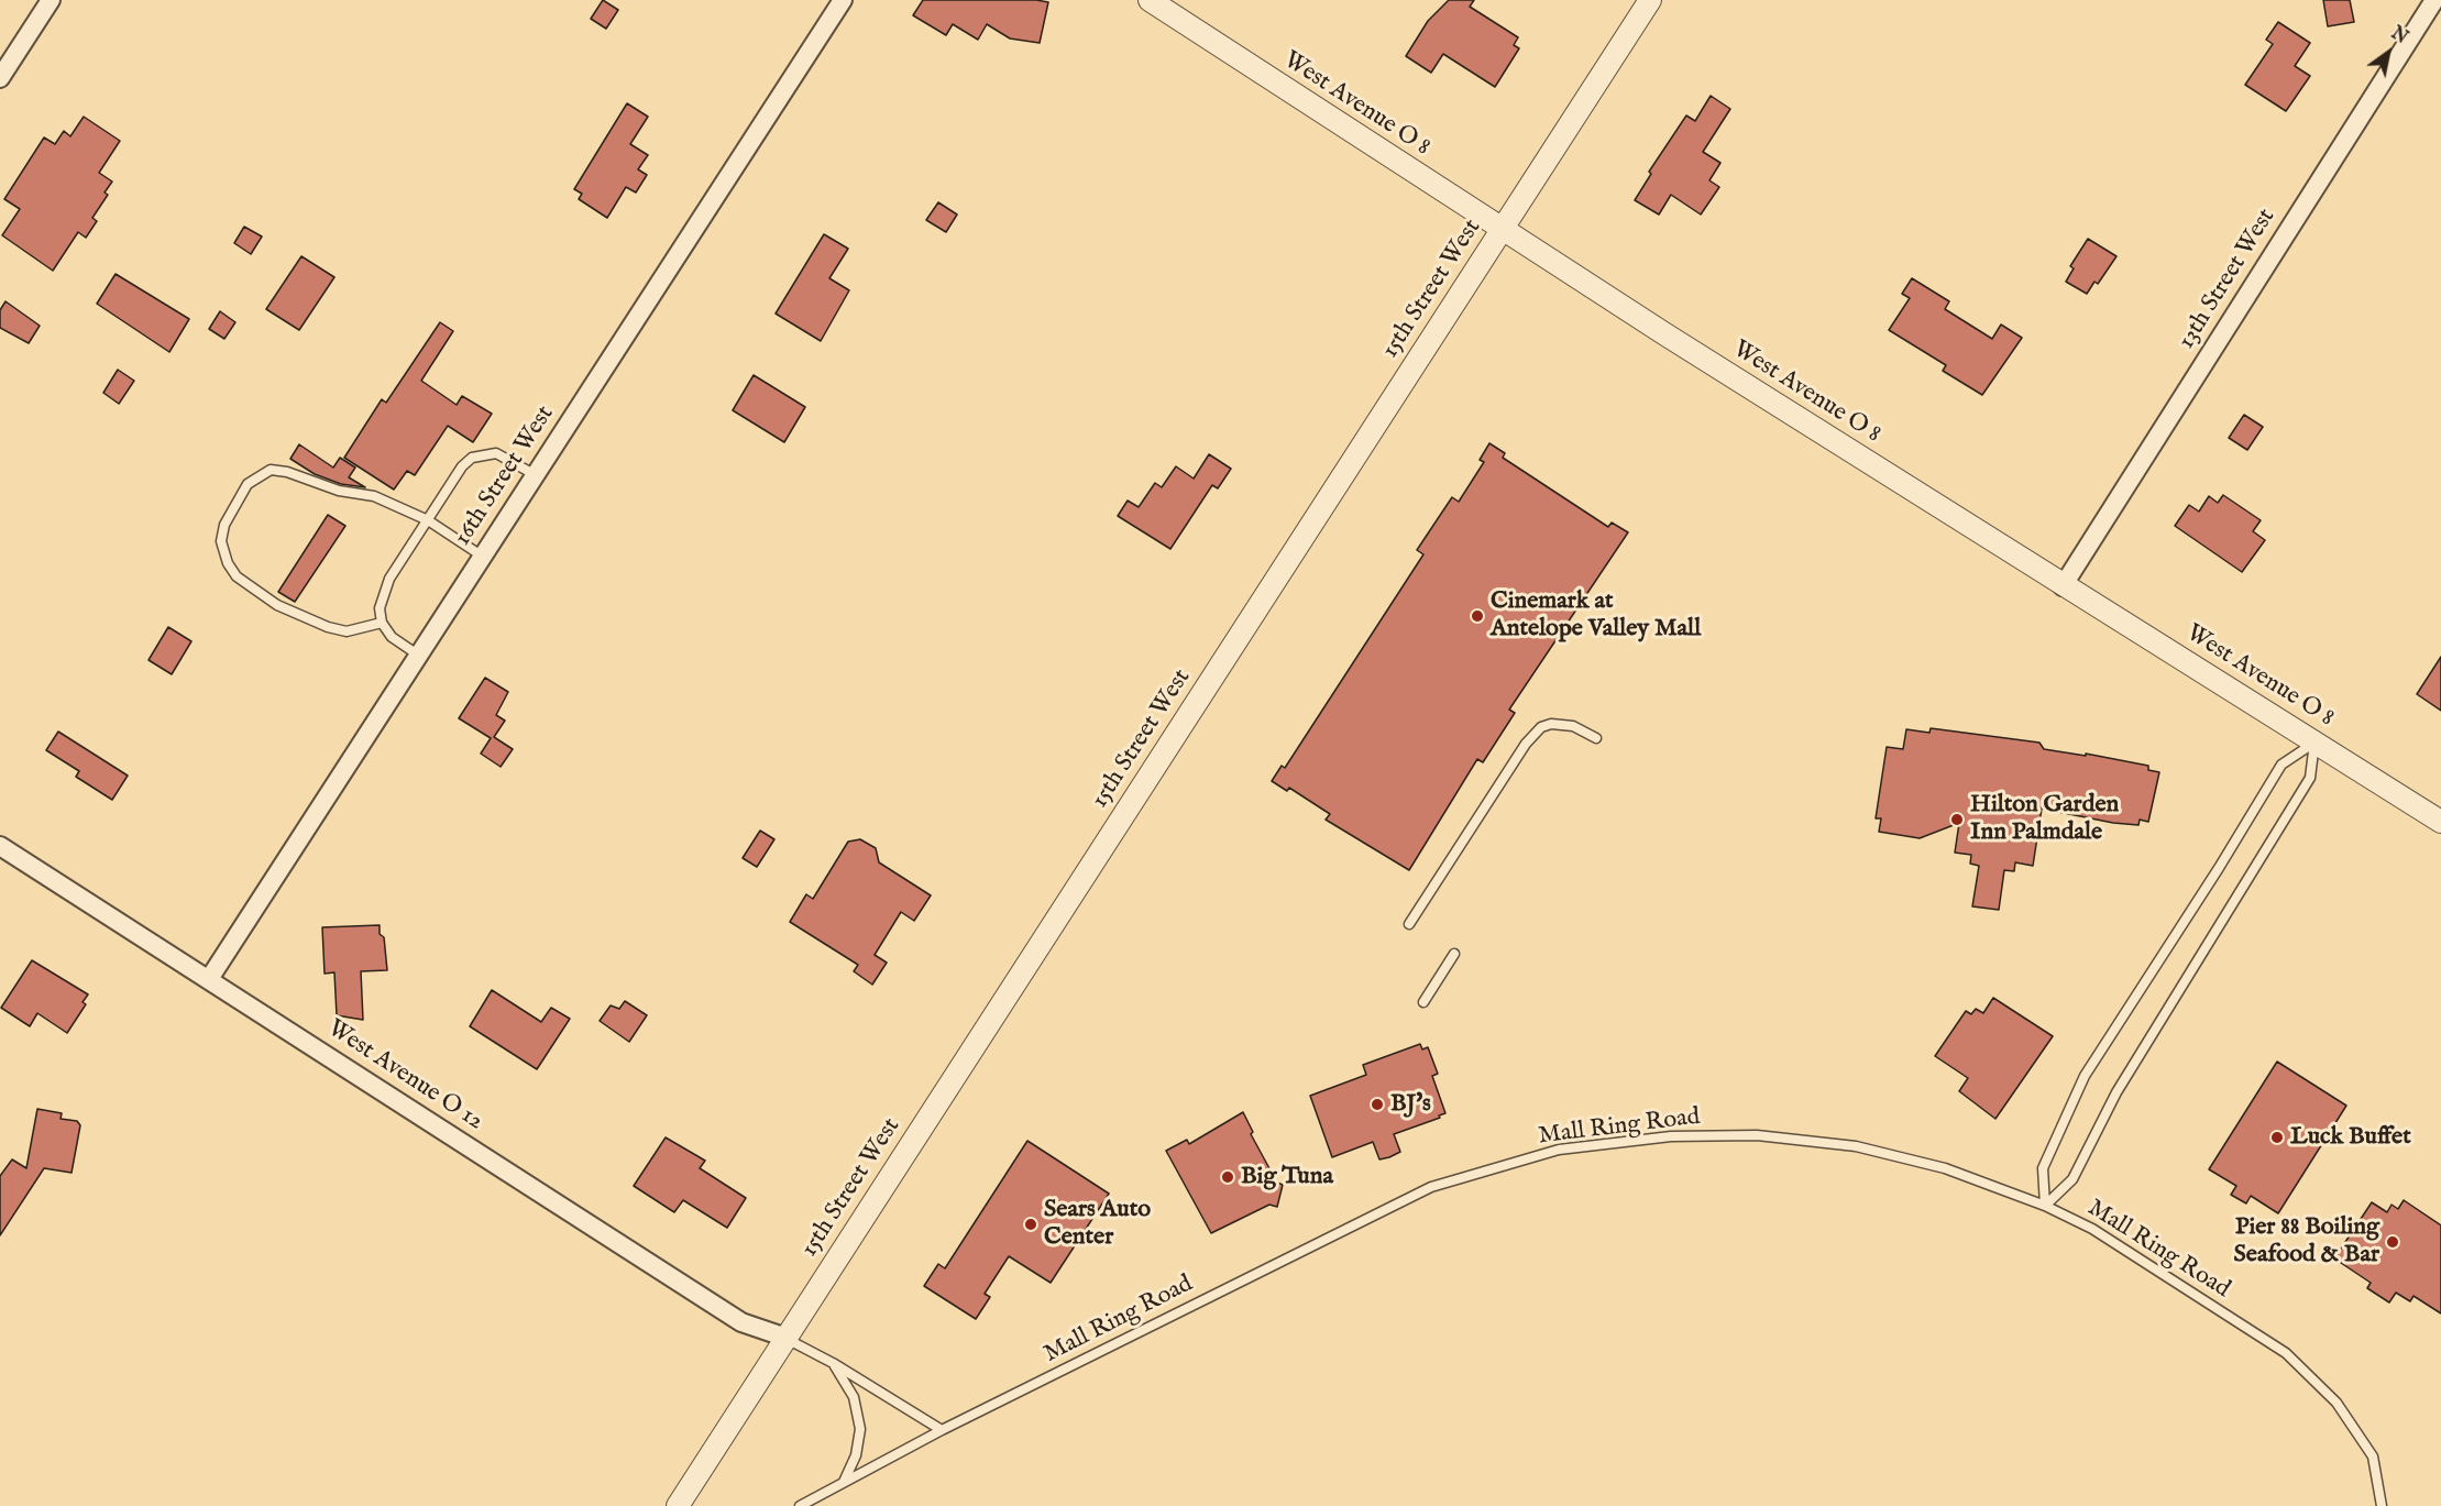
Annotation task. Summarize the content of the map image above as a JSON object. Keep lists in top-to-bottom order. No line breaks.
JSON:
{"streets":{"street":["West Avenue O 8","13th Street West","15th Street West","16th Street West","West Avenue O 12"],"lane":["Mall Ring Road"]},"crossings":[["West Avenue O 8","13th Street West"],["West Avenue O 8","15th Street West"],["15th Street West","West Avenue O 12"],["16th Street West","West Avenue O 12"]],"places":["Cinemark at Antelope Valley Mall","Hilton Garden Inn Palmdale","BJ's","Luck Buffet","Big Tuna","Sears Auto Center","Pier 88 Boiling Seafood & Bar"],"north":"top right"}
